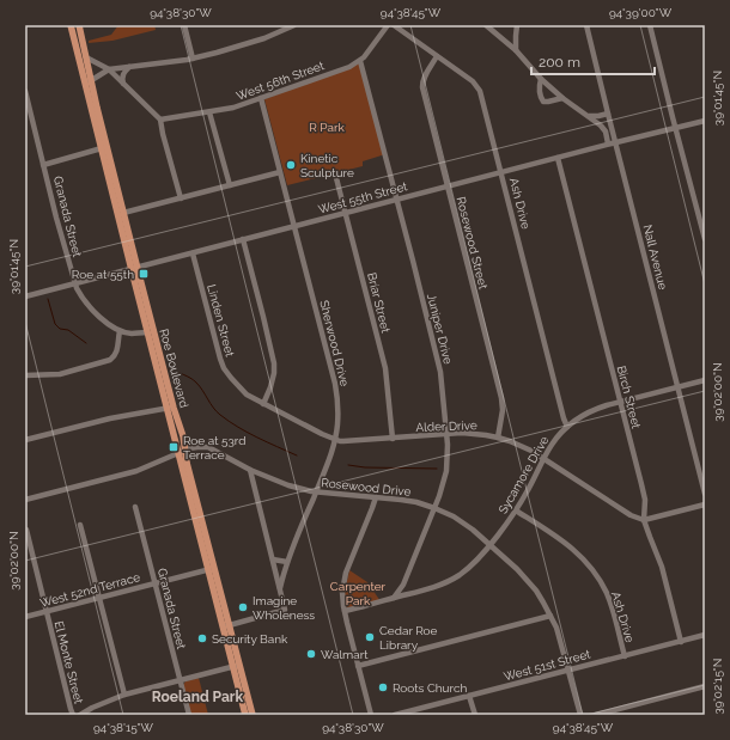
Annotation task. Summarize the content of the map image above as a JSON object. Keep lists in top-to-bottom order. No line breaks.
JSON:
{"streets":{"main road":["Roe Boulevard"],"street":["West 56th Street","West 55th Street","Ash Drive","Granada Street","Rosewood Street","Nall Avenue","Briar Street","Linden Street","Juniper Drive","Sherwood Drive","Birch Street","Alder Drive","Sycamore Drive","Rosewood Drive","West 52nd Terrace","El Monte Street","West 51st Street"]},"crossings":[["West 56th Street","Juniper Drive"],["West 56th Street","Sherwood Drive"],["West 55th Street","Ash Drive"],["West 55th Street","Granada Street"],["West 55th Street","Rosewood Street"],["West 55th Street","Nall Avenue"],["West 55th Street","Briar Street"],["West 55th Street","Linden Street"],["West 55th Street","Juniper Drive"],["West 55th Street","Sherwood Drive"],["West 55th Street","Roe Boulevard"],["West 55th Street","Birch Street"],["Ash Drive","Rosewood Street"],["Ash Drive","Sycamore Drive"],["Ash Drive","West 51st Street"],["Granada Street","West 52nd Terrace"],["Rosewood Street","Alder Drive"],["Nall Avenue","Sycamore Drive"],["Briar Street","Alder Drive"],["Linden Street","Alder Drive"],["Juniper Drive","Alder Drive"],["Juniper Drive","Sycamore Drive"],["Juniper Drive","Rosewood Drive"],["Sherwood Drive","Alder Drive"],["Sherwood Drive","Rosewood Drive"],["Roe Boulevard","Rosewood Drive"],["Roe Boulevard","West 52nd Terrace"],["Birch Street","Alder Drive"],["Birch Street","Sycamore Drive"],["Birch Street","West 51st Street"],["Alder Drive","Sycamore Drive"],["Sycamore Drive","Rosewood Drive"],["Rosewood Drive","West 51st Street"],["West 52nd Terrace","El Monte Street"]],"districts":["Roeland Park"],"parks":["R Park","Carpenter Park"],"places":{"other":["Kinetic Sculpture","Imagine Wholeness","Cedar Roe Library","Security Bank","Walmart","Roots Church"],"transit":["Roe at 55th","Roe at 53rd Terrace"]},"scale_bar":"200 m","coordinates":["94°38'30\"W","94°38'45\"W","94°39'00\"W","39°01'45\"N","39°02'00\"N","39°02'15\"N","94°38'15\"W"]}
